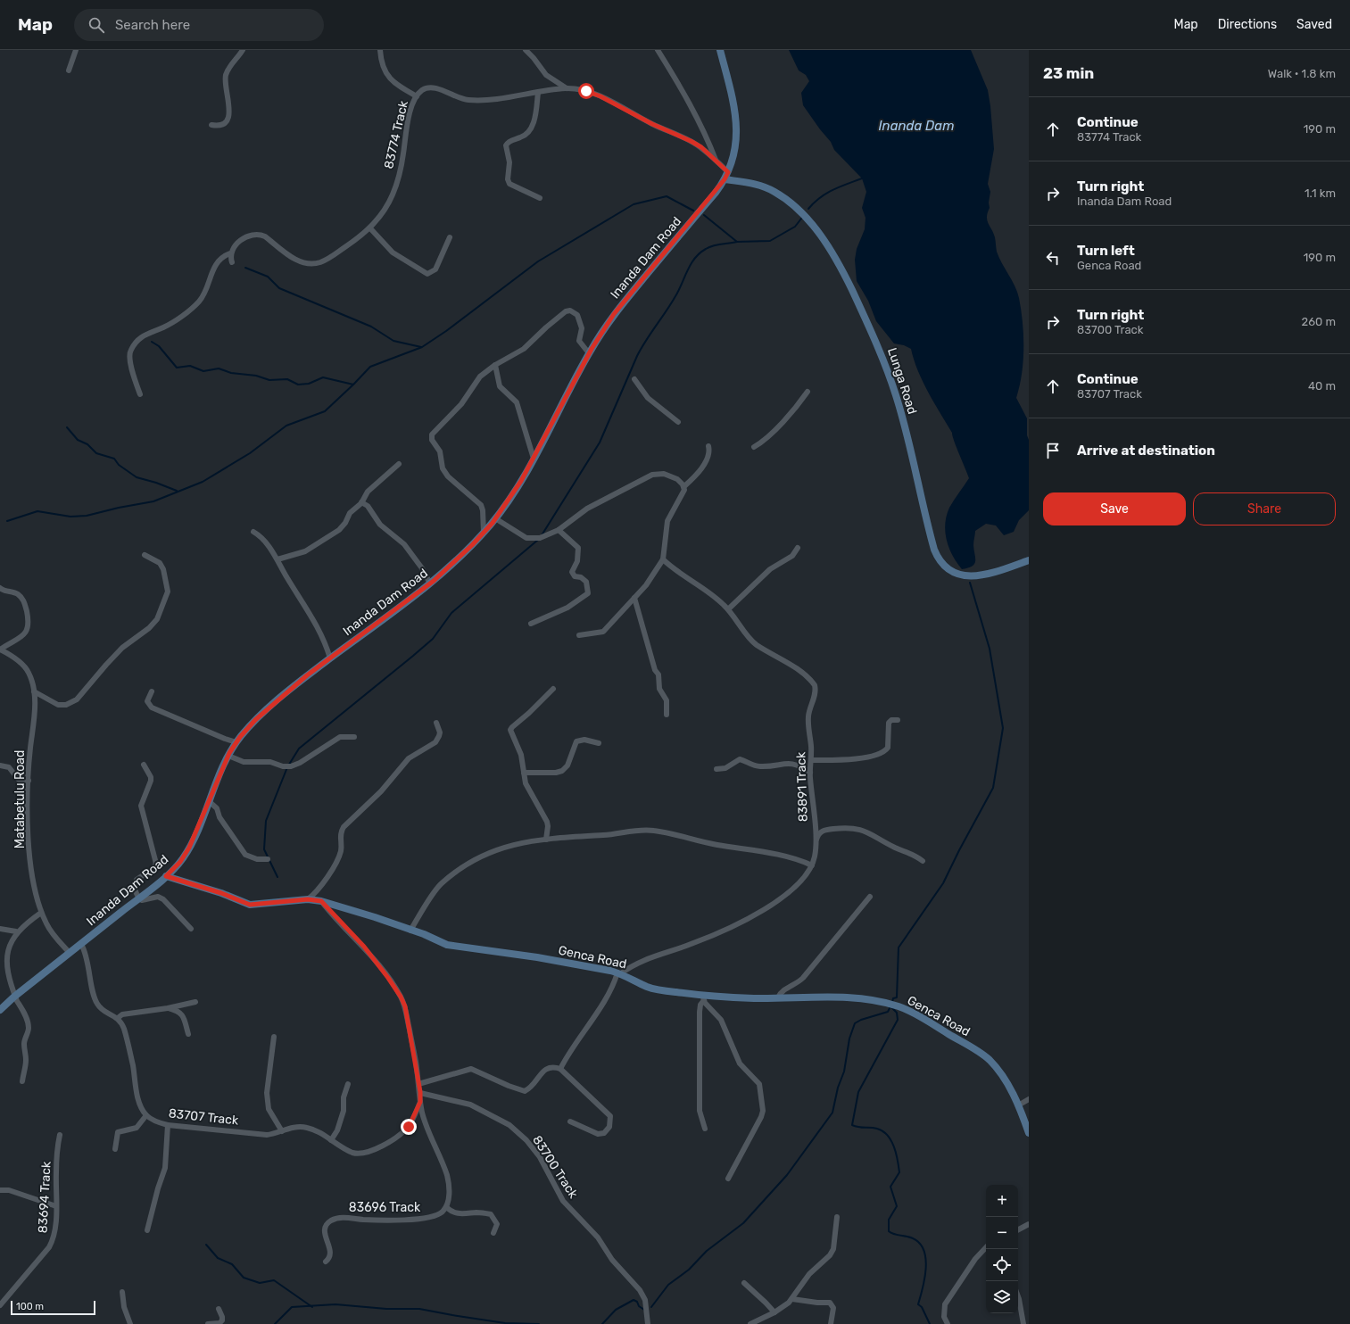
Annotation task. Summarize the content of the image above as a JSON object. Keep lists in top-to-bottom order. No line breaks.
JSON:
{"streets":{"street":["83774 Track","Inanda Dam Road","Lunga Road","83891 Track","Matabetulu Road","Genca Road","83707 Track","83700 Track","83694 Track","83696 Track"]},"crossings":[["83774 Track","Inanda Dam Road"],["Inanda Dam Road","Lunga Road"],["Inanda Dam Road","Matabetulu Road"],["Inanda Dam Road","Genca Road"],["83891 Track","Genca Road"]],"water":["Inanda Dam"],"scale_bar":"100 m","page":{"header":"Map","search":"Search here","nav":["Map","Directions","Saved"],"heading":["23 min","Walk · 1.8 km"],"list":[["Continue","83774 Track","190 m"],["Turn right","Inanda Dam Road","1.1 km"],["Turn left","Genca Road","190 m"],["Turn right","83700 Track","260 m"],["Continue","83707 Track","40 m"],"Arrive at destination"],"buttons":["Save","Share"],"map_buttons":["+","−"],"scale":"100 m"}}
